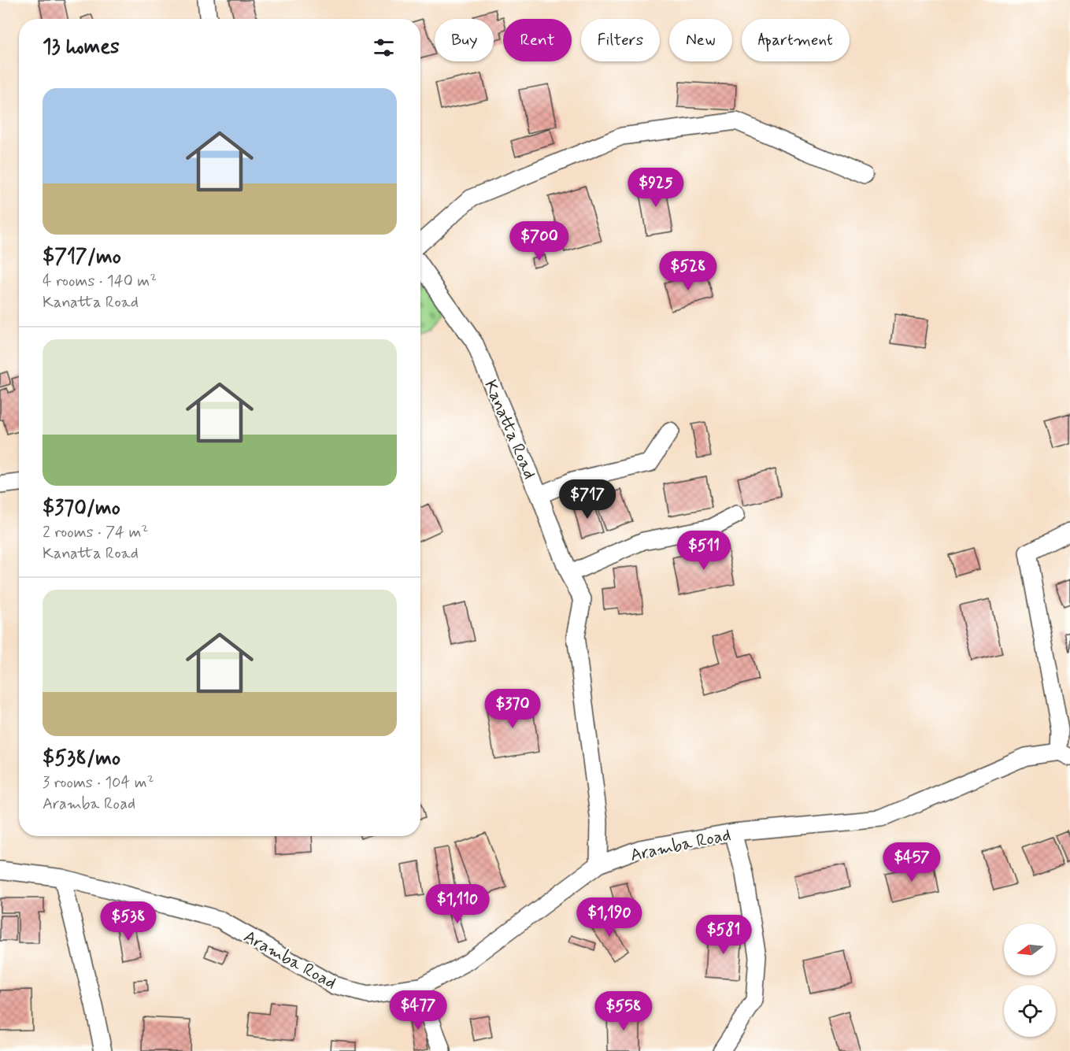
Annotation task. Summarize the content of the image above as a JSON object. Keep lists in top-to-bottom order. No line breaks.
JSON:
{"streets":{"street":["Kanatta Road","Aramba Road"]},"crossings":[["Kanatta Road","Aramba Road"]],"north":"left","page":{"chip":["Buy","Rent","Filters","New","Apartment"],"heading":"13 homes","list":[{"name":"$717/mo","note":"4 rooms · 140 m² · Kanatta Road"},{"name":"$370/mo","note":"2 rooms · 74 m² · Kanatta Road"},{"name":"$538/mo","note":"3 rooms · 104 m² · Aramba Road"}],"price":["$925","$700","$528","$717","$511","$370","$457","$1,110","$1,190","$538","$581","$477","$558"]}}
